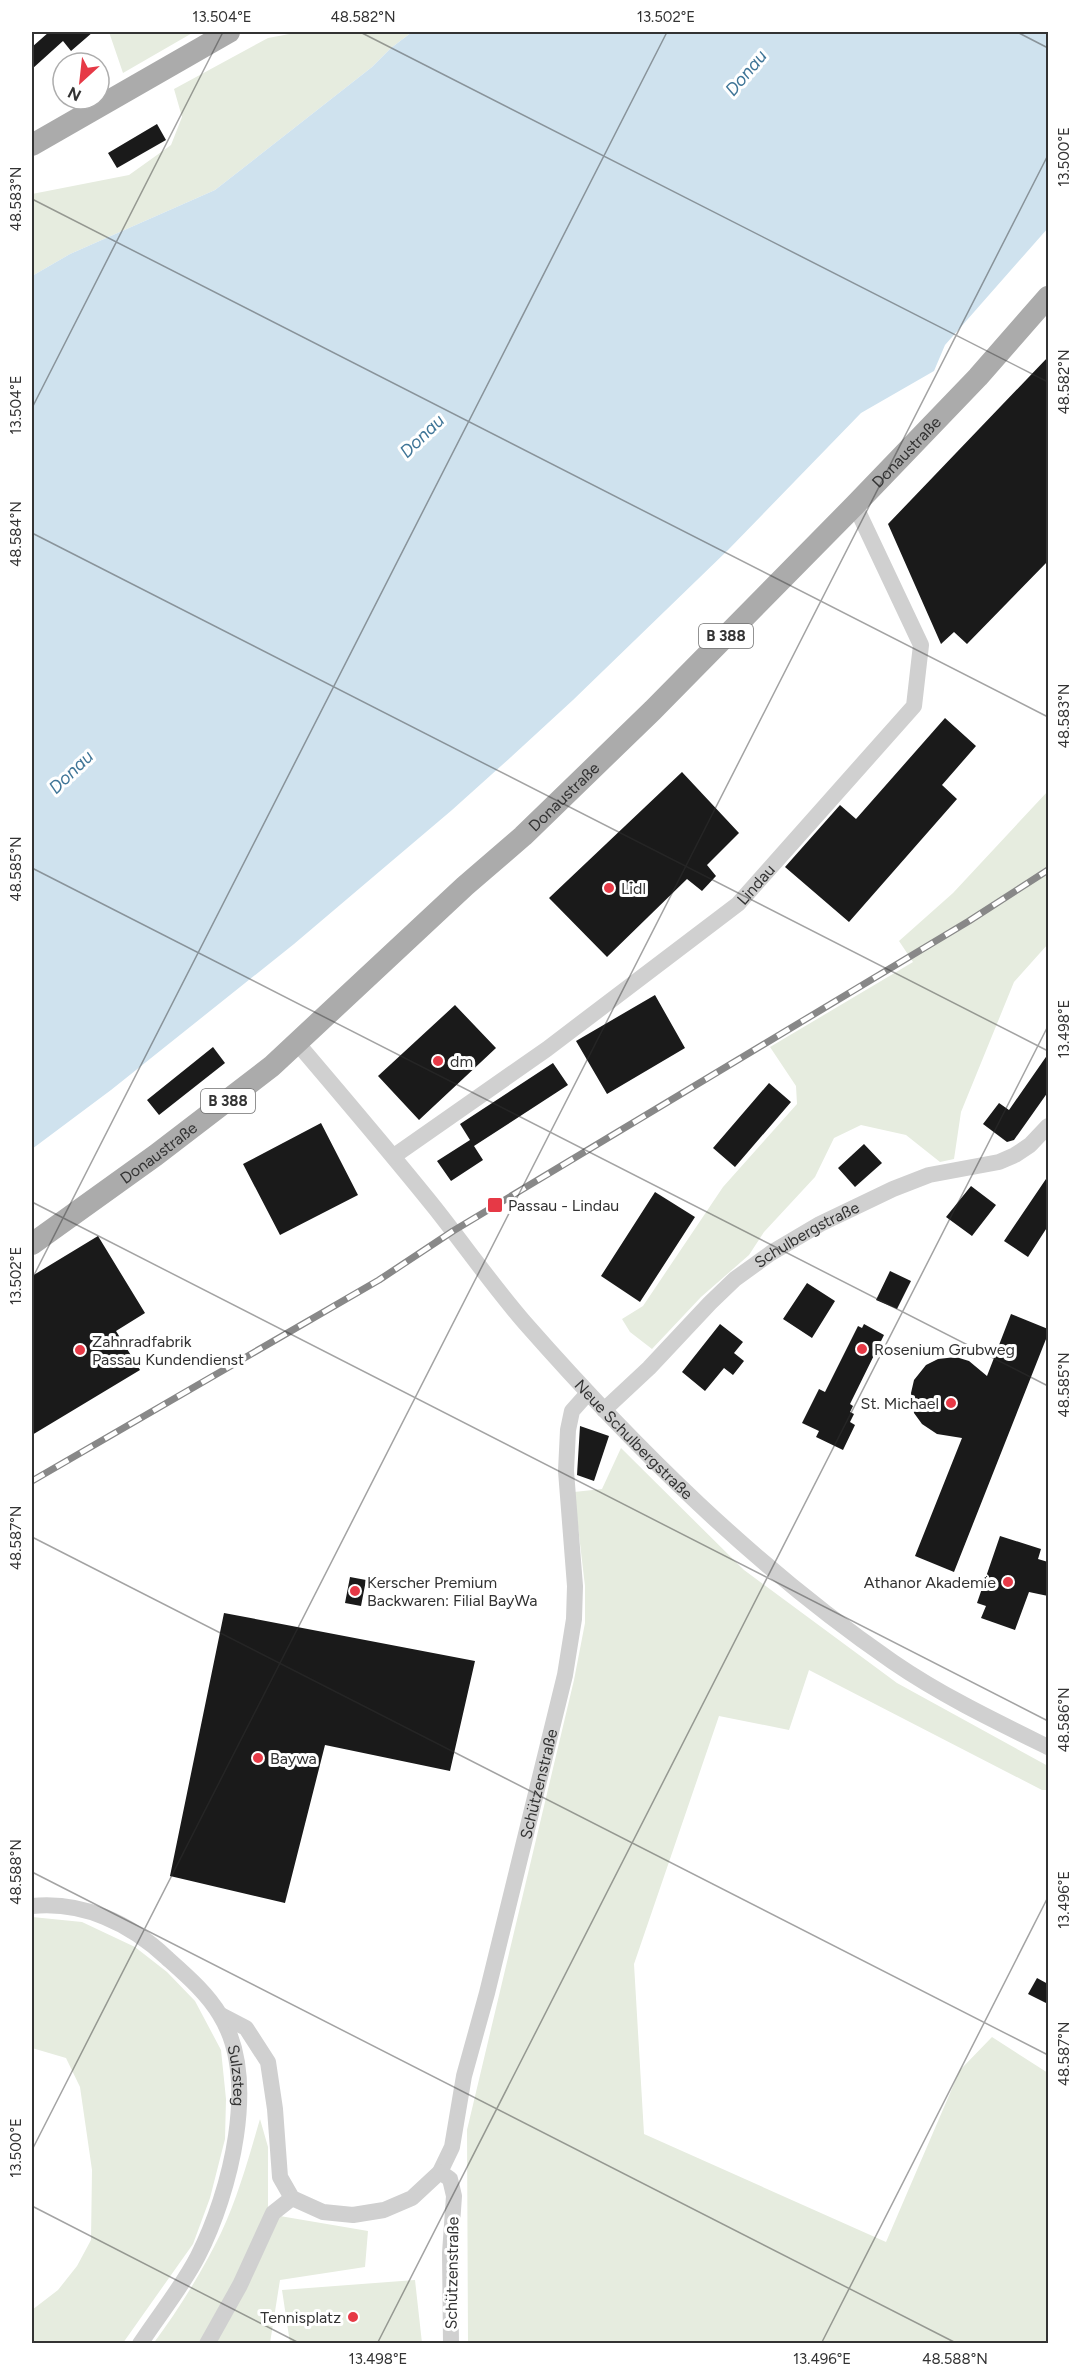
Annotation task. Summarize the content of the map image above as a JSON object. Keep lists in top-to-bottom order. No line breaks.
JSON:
{"streets":{"main road":["Donaustraße","B 388"],"street":["Lindau","Schulbergstraße","Neue Schulbergstraße","Schützenstraße","Sulzsteg"]},"crossings":[["Donaustraße","Lindau"],["Donaustraße","Neue Schulbergstraße"],["Lindau","Neue Schulbergstraße"],["Schulbergstraße","Neue Schulbergstraße"],["Neue Schulbergstraße","Schützenstraße"]],"water":["Donau"],"places":{"other":["Lidl","dm","Rosenium Grubweg","Zahnradfabrik Passau Kundendienst","St. Michael","Athanor Akademie","Kerscher Premium Backwaren: Filial BayWa","Baywa","Tennisplatz"],"transit":["Passau - Lindau"]},"north":"bottom left","coordinates":["13.504°E","48.582°N","13.502°E","13.500°E","48.583°N","48.584°N","48.585°N","13.498°E","48.587°N","48.586°N","48.588°N","13.496°E"]}
